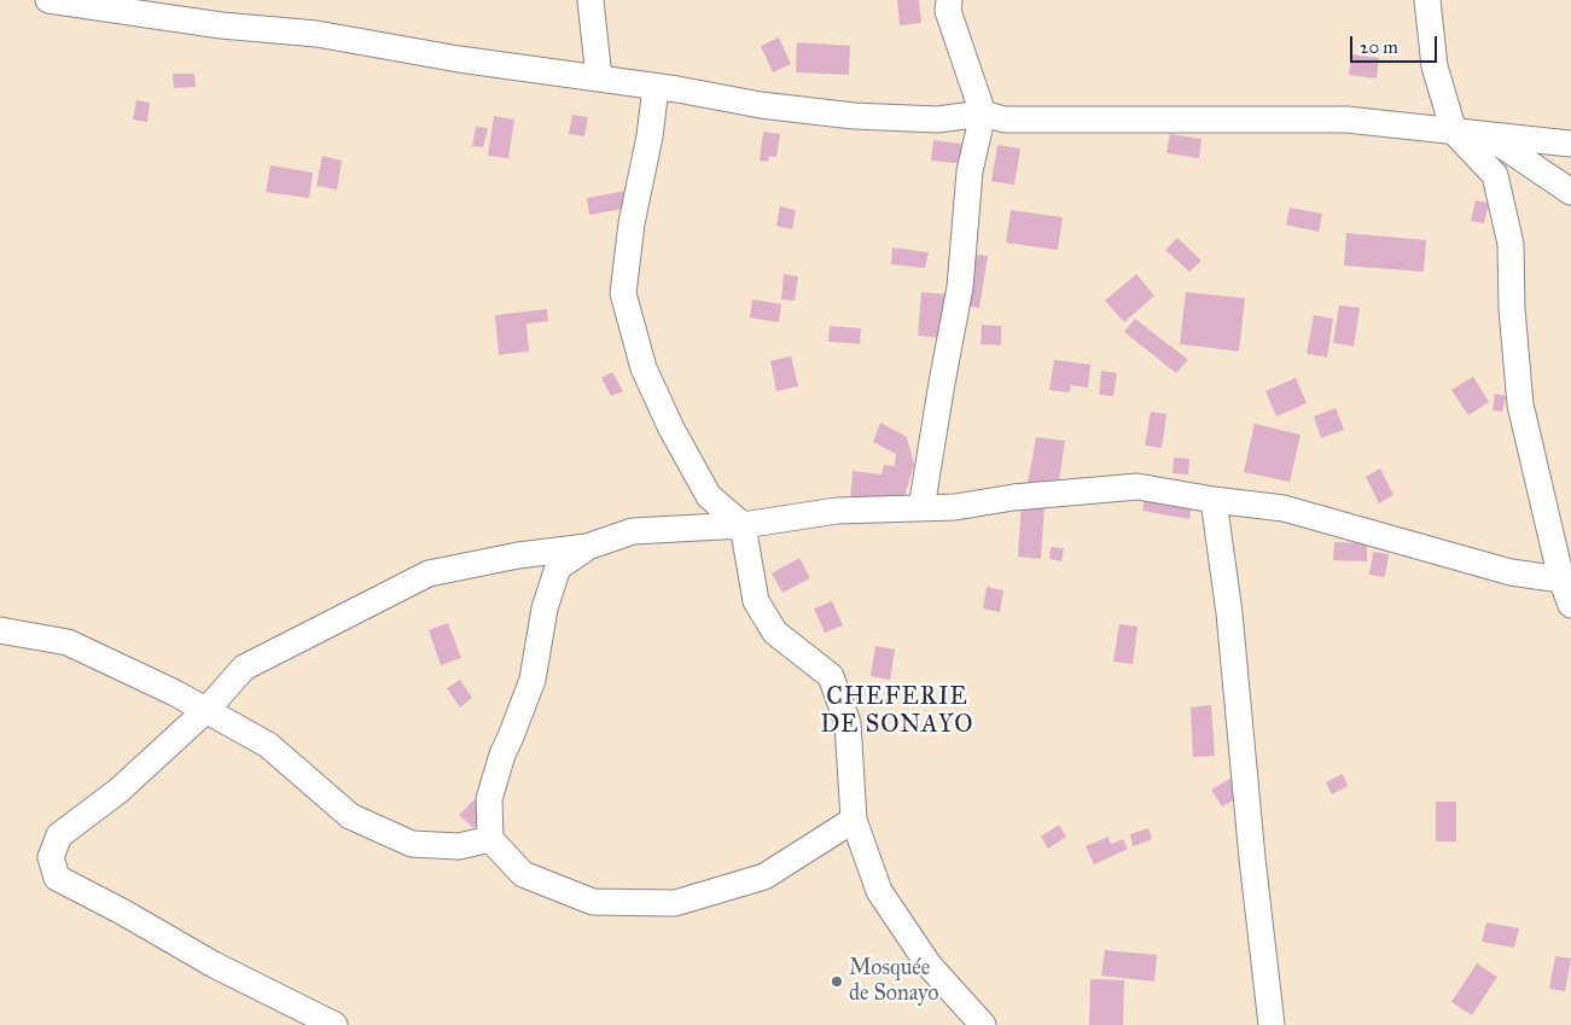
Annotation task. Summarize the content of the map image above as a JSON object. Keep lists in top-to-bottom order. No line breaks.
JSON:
{"districts":["CHEFERIE DE SONAYO"],"places":["Mosquée de Sonayo"],"scale_bar":"20 m"}
